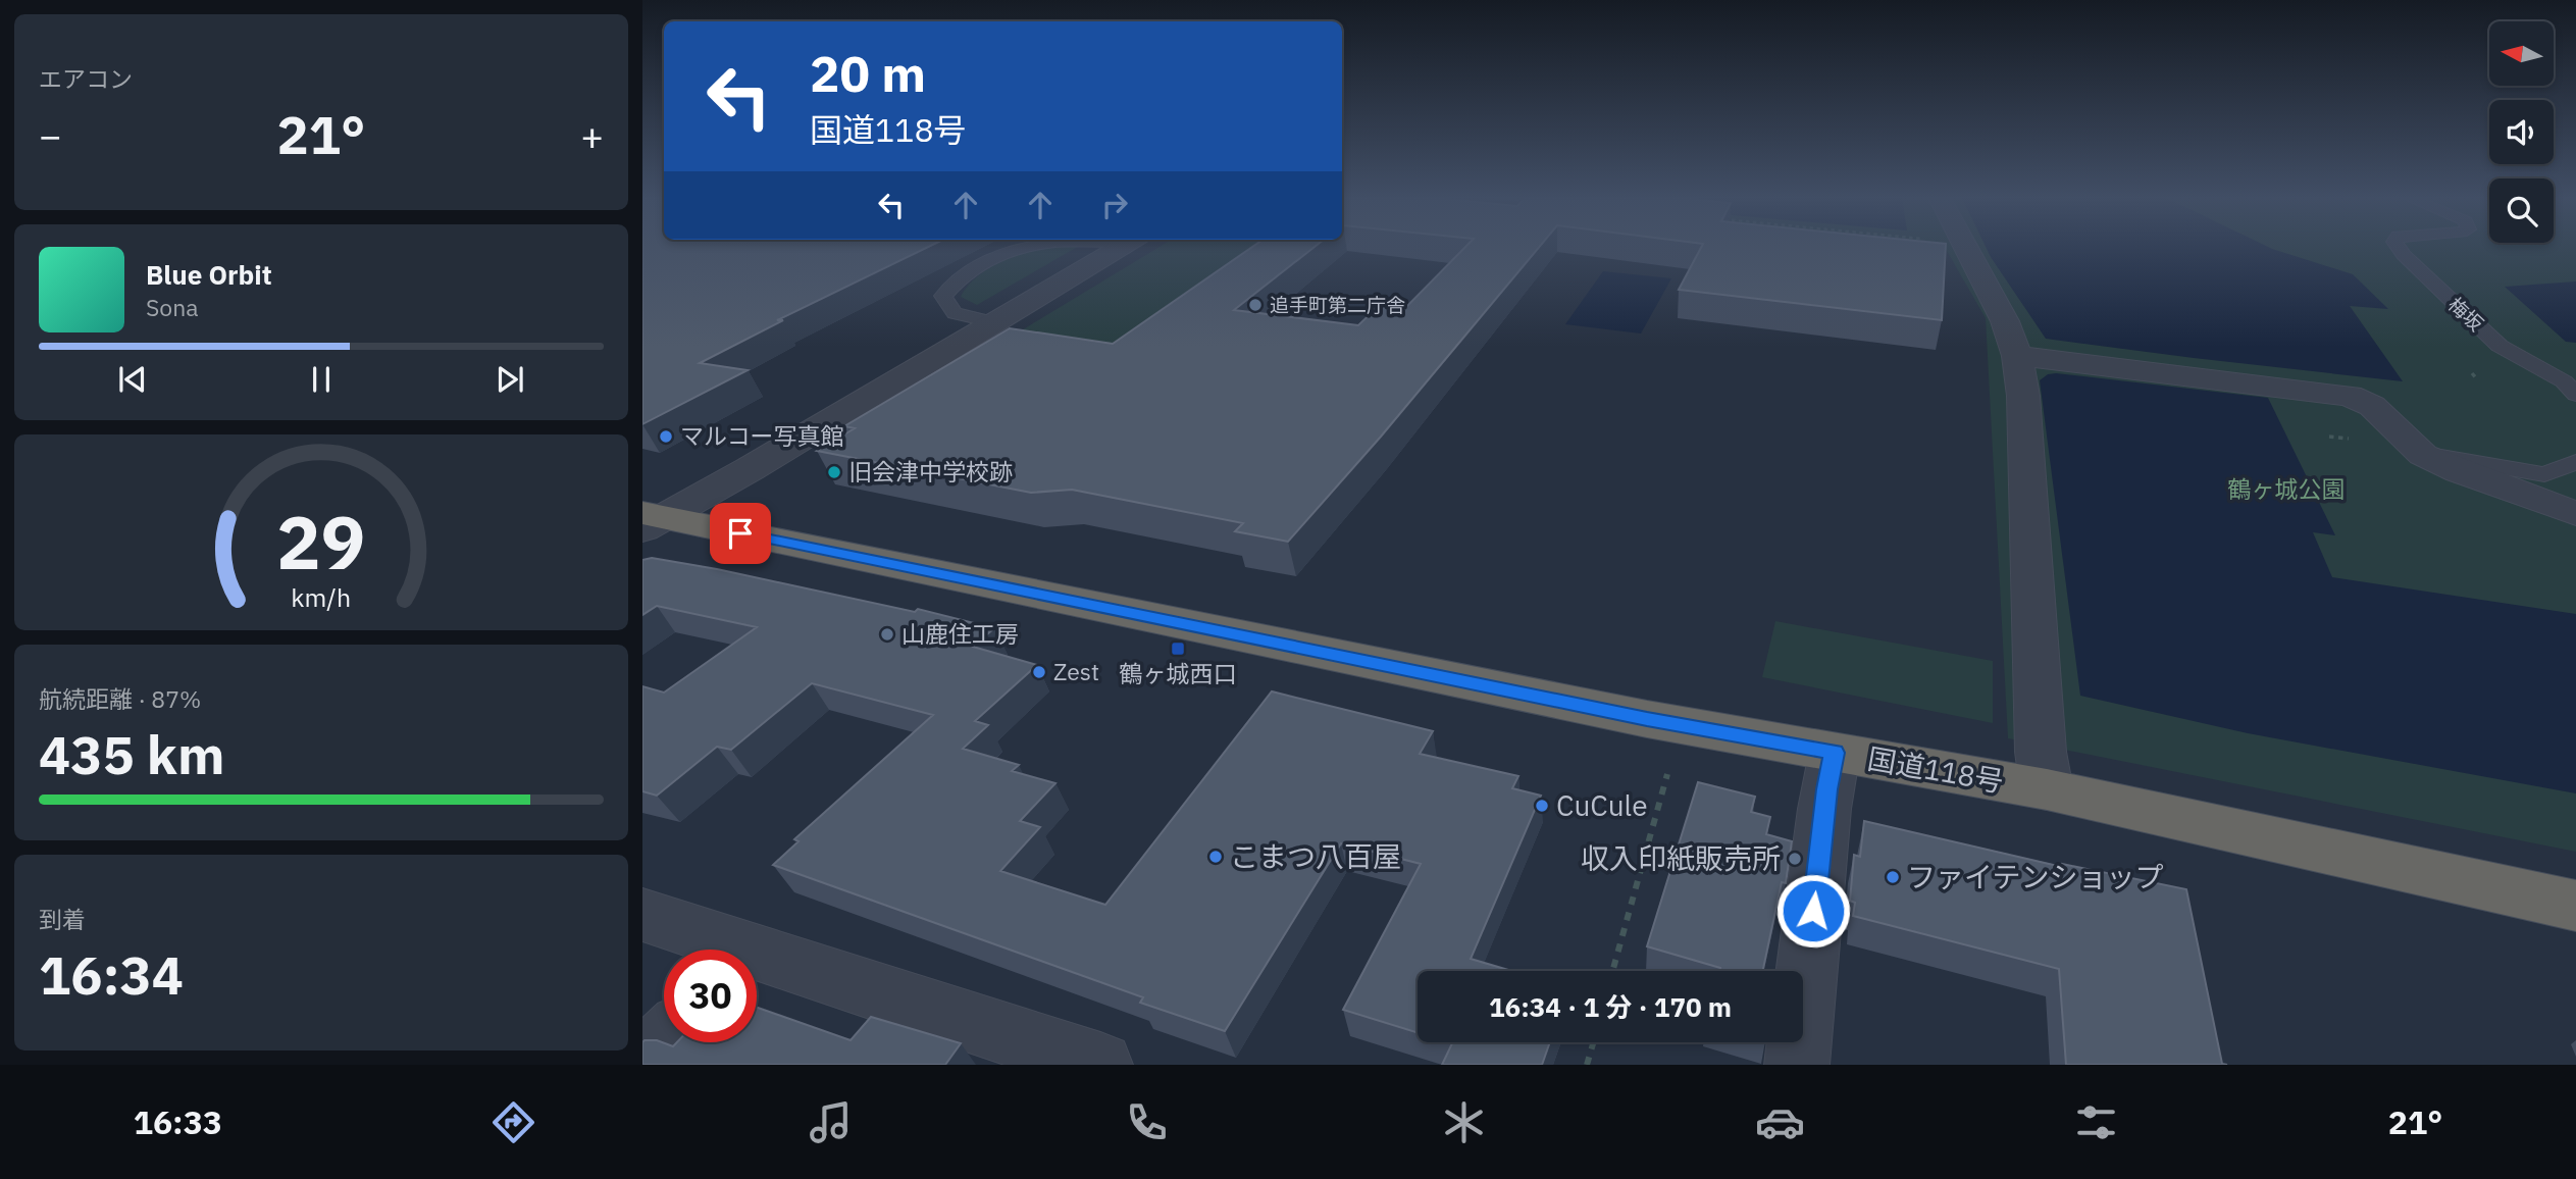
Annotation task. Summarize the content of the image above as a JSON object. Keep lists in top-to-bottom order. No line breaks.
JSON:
{"streets":{"highway":["国道118号"],"lane":["梅坂"]},"parks":["鶴ヶ城公園"],"places":{"other":["追手町第二庁舎","マルコー写真館","旧会津中学校跡","山鹿住工房","Zest","CuCule","こまつ八百屋","収入印紙販売所","ファイテンショップ"],"transit":["鶴ヶ城西口"]},"north":"left","page":{"tile":["エアコン",["航続距離 · 87%","435 km"],["到着","16:34"]],"turn":["20 m","国道118号"],"heat":["−","21°","+"],"song":["Blue Orbit","Sona"],"limit":"30","trip":"16:34 · 1 分 · 170 m","tabs":["16:33","21°"],"gauge":["29","km/h"]}}
